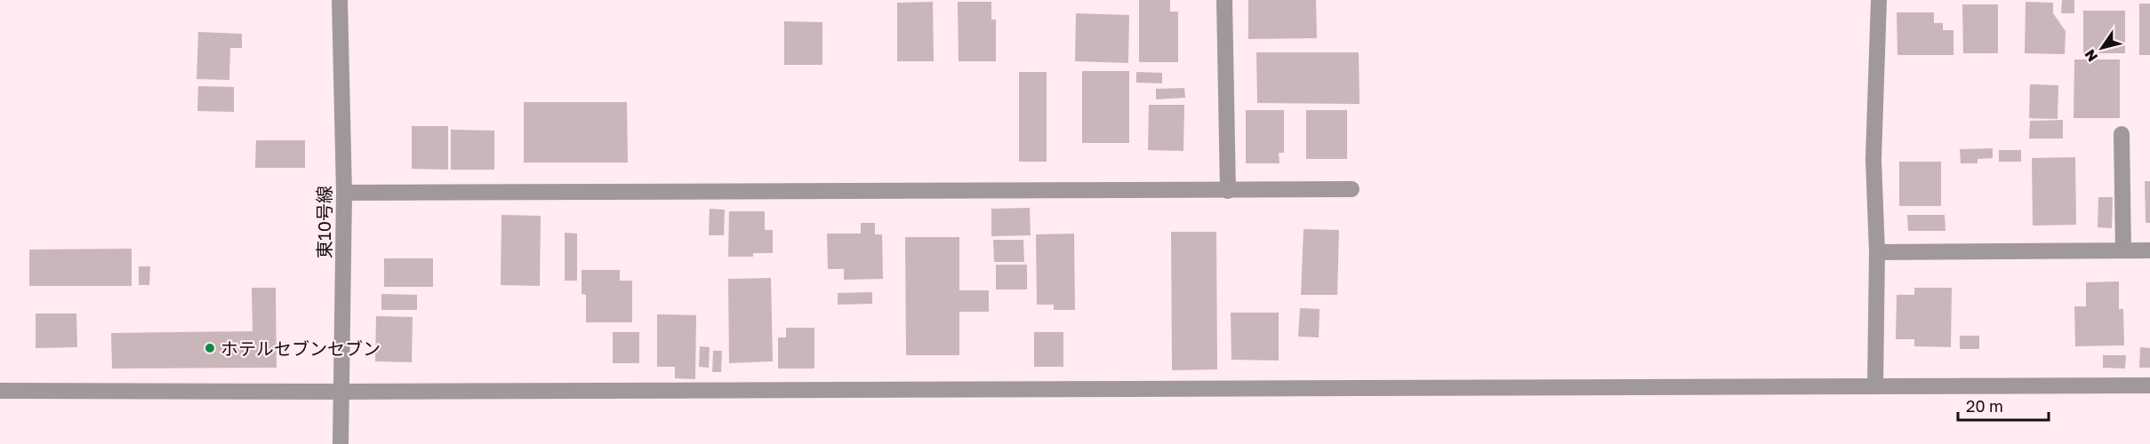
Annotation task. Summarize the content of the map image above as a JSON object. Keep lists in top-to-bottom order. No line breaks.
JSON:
{"streets":{"street":["東10号線"]},"places":["ホテルセブンセブン"],"scale_bar":"20 m","north":"bottom left"}
